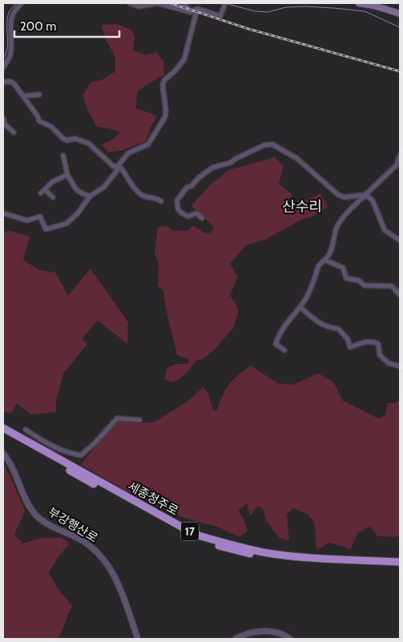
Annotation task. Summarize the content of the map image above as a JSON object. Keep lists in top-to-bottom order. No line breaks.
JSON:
{"streets":{"highway":["세종청주로","17"],"street":["부강행산로"]},"districts":["산수리"],"scale_bar":"200 m"}
